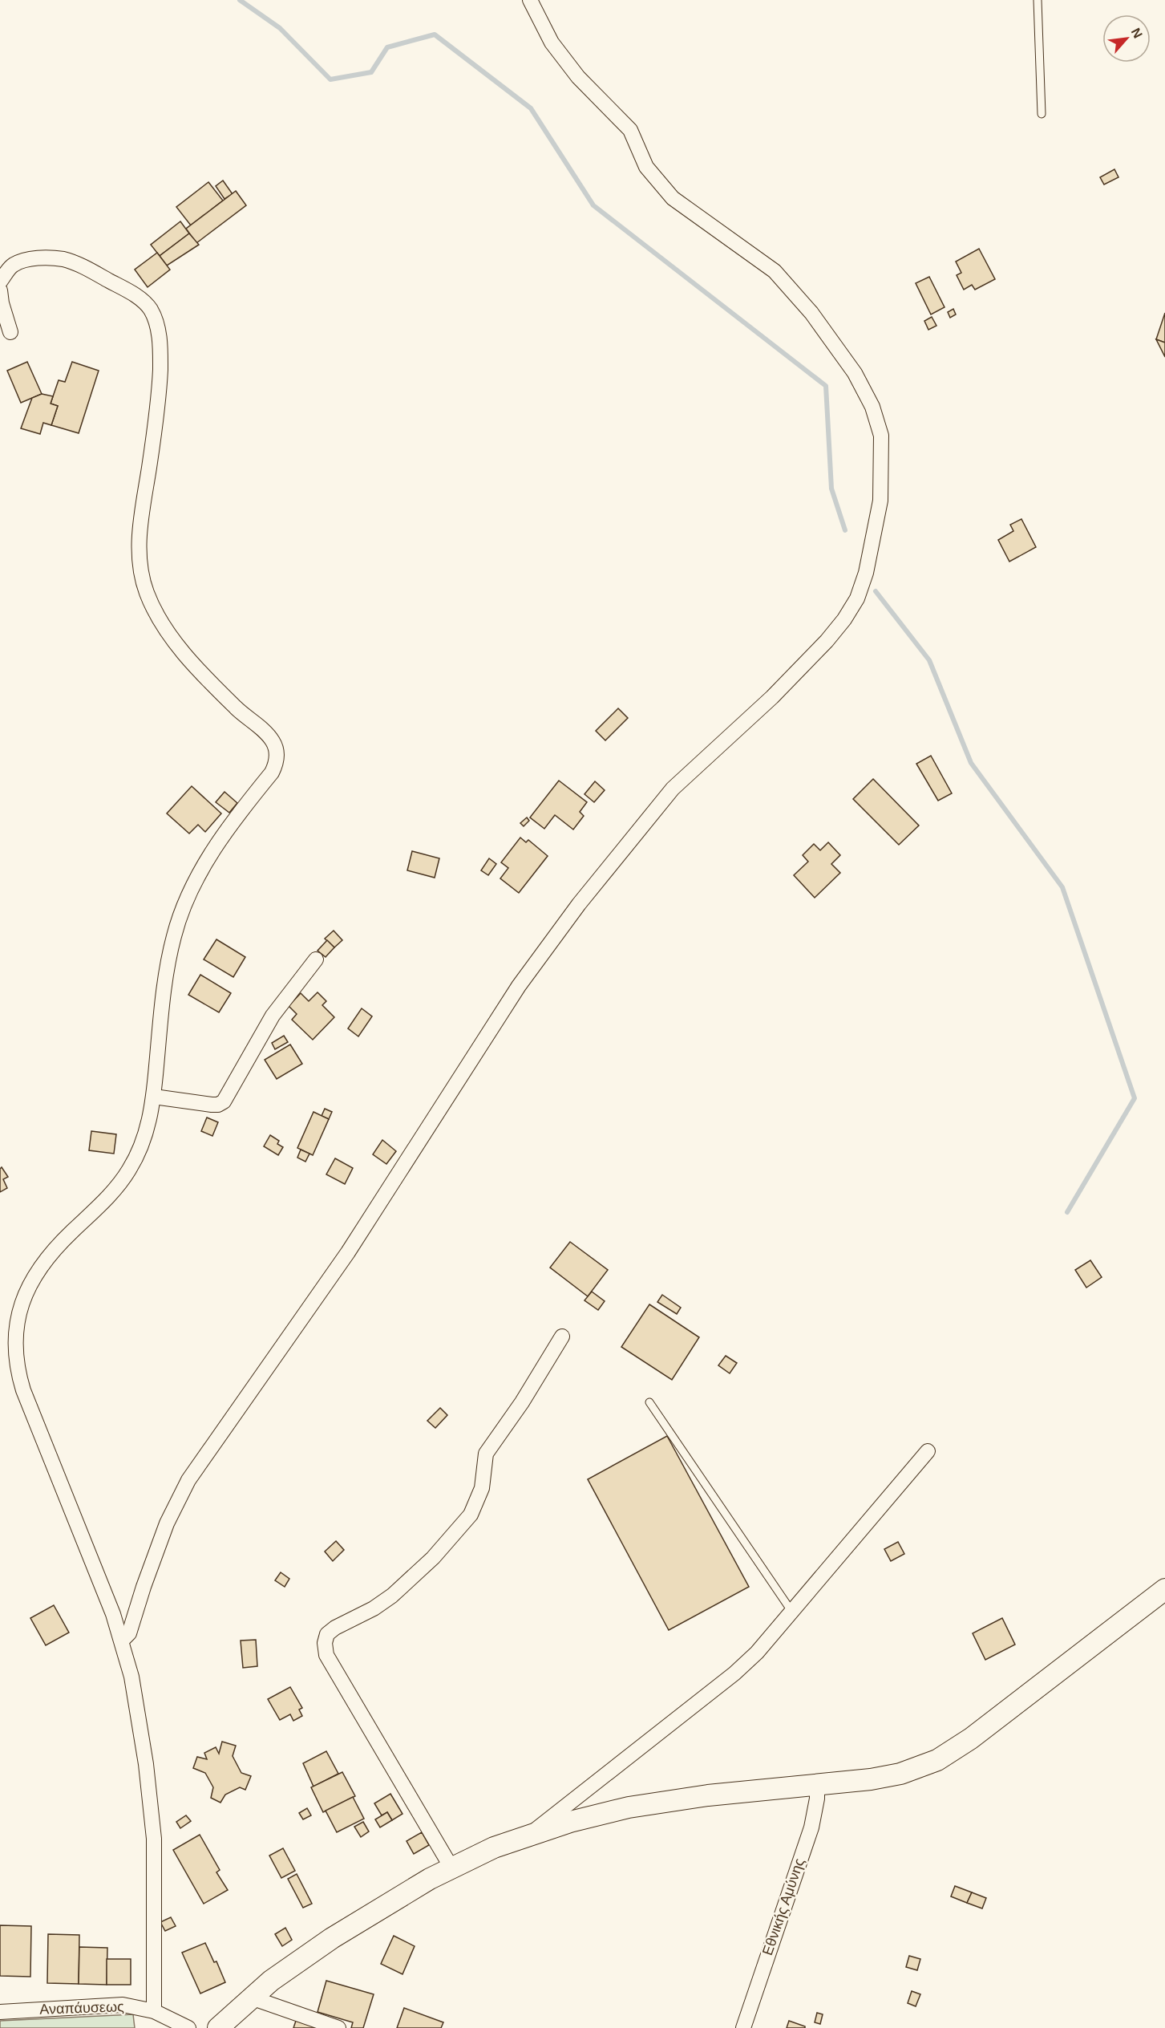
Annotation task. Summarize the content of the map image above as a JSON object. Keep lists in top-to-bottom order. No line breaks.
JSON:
{"streets":{"street":["Εθνικής Αμύνης","Αναπάυσεως"]},"north":"top right"}
